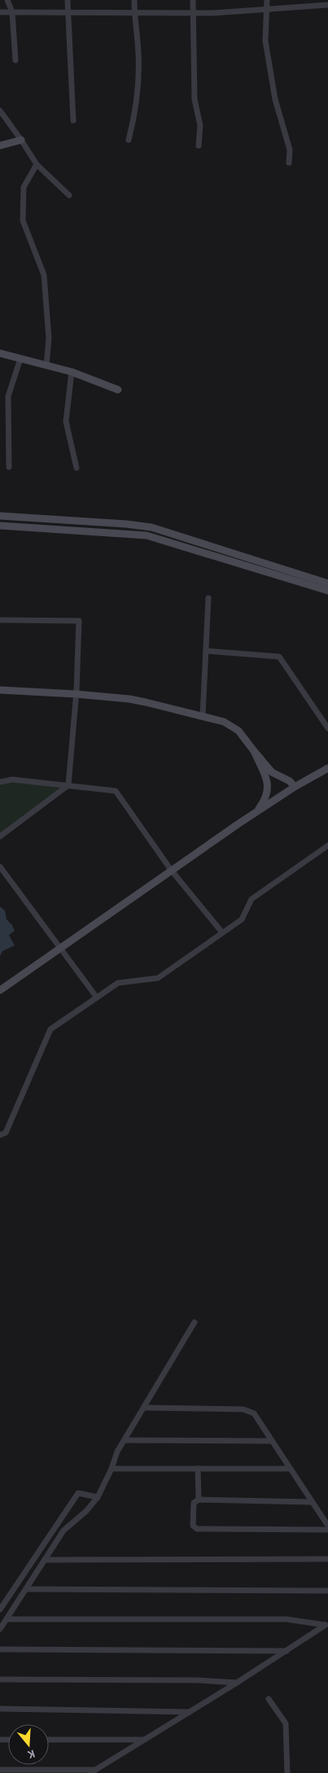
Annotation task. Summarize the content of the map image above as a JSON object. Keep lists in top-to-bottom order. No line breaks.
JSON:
{"north":"bottom"}
